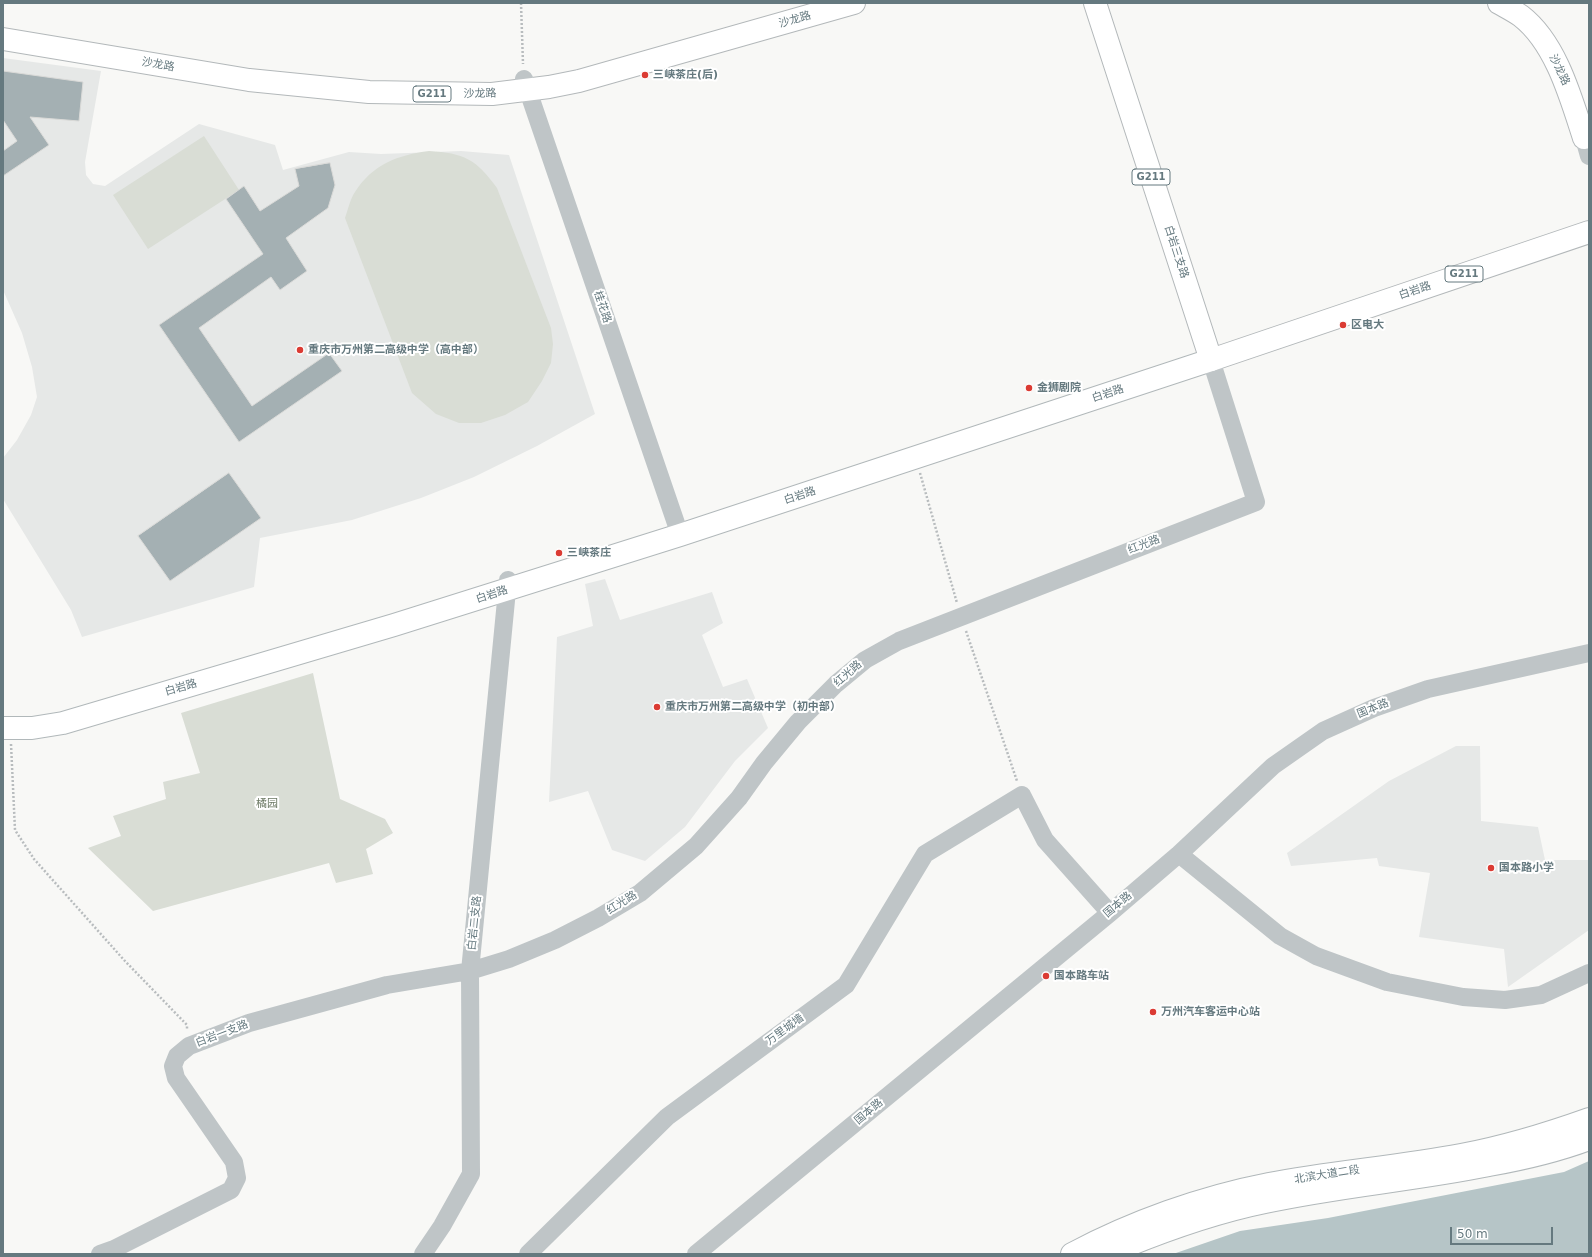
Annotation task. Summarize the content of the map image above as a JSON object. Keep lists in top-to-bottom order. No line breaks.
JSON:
{"streets":{"main road":["沙龙路","G211","白岩三支路","白岩路","北滨大道二段"],"street":["桂花路","红光路","国本路","白岩二支路","万里城墙","白岩一支路"]},"crossings":[["沙龙路","桂花路"],["白岩三支路","白岩路"],["白岩三支路","红光路"],["白岩路","桂花路"],["白岩路","白岩二支路"],["红光路","白岩二支路"],["红光路","白岩一支路"],["白岩二支路","白岩一支路"]],"parks":["橘园"],"places":["三峡茶庄(后)","区电大","重庆市万州第二高级中学（高中部）","金狮剧院","三峡茶庄","重庆市万州第二高级中学（初中部）","国本路小学","国本路车站","万州汽车客运中心站"],"scale_bar":"50 m"}
